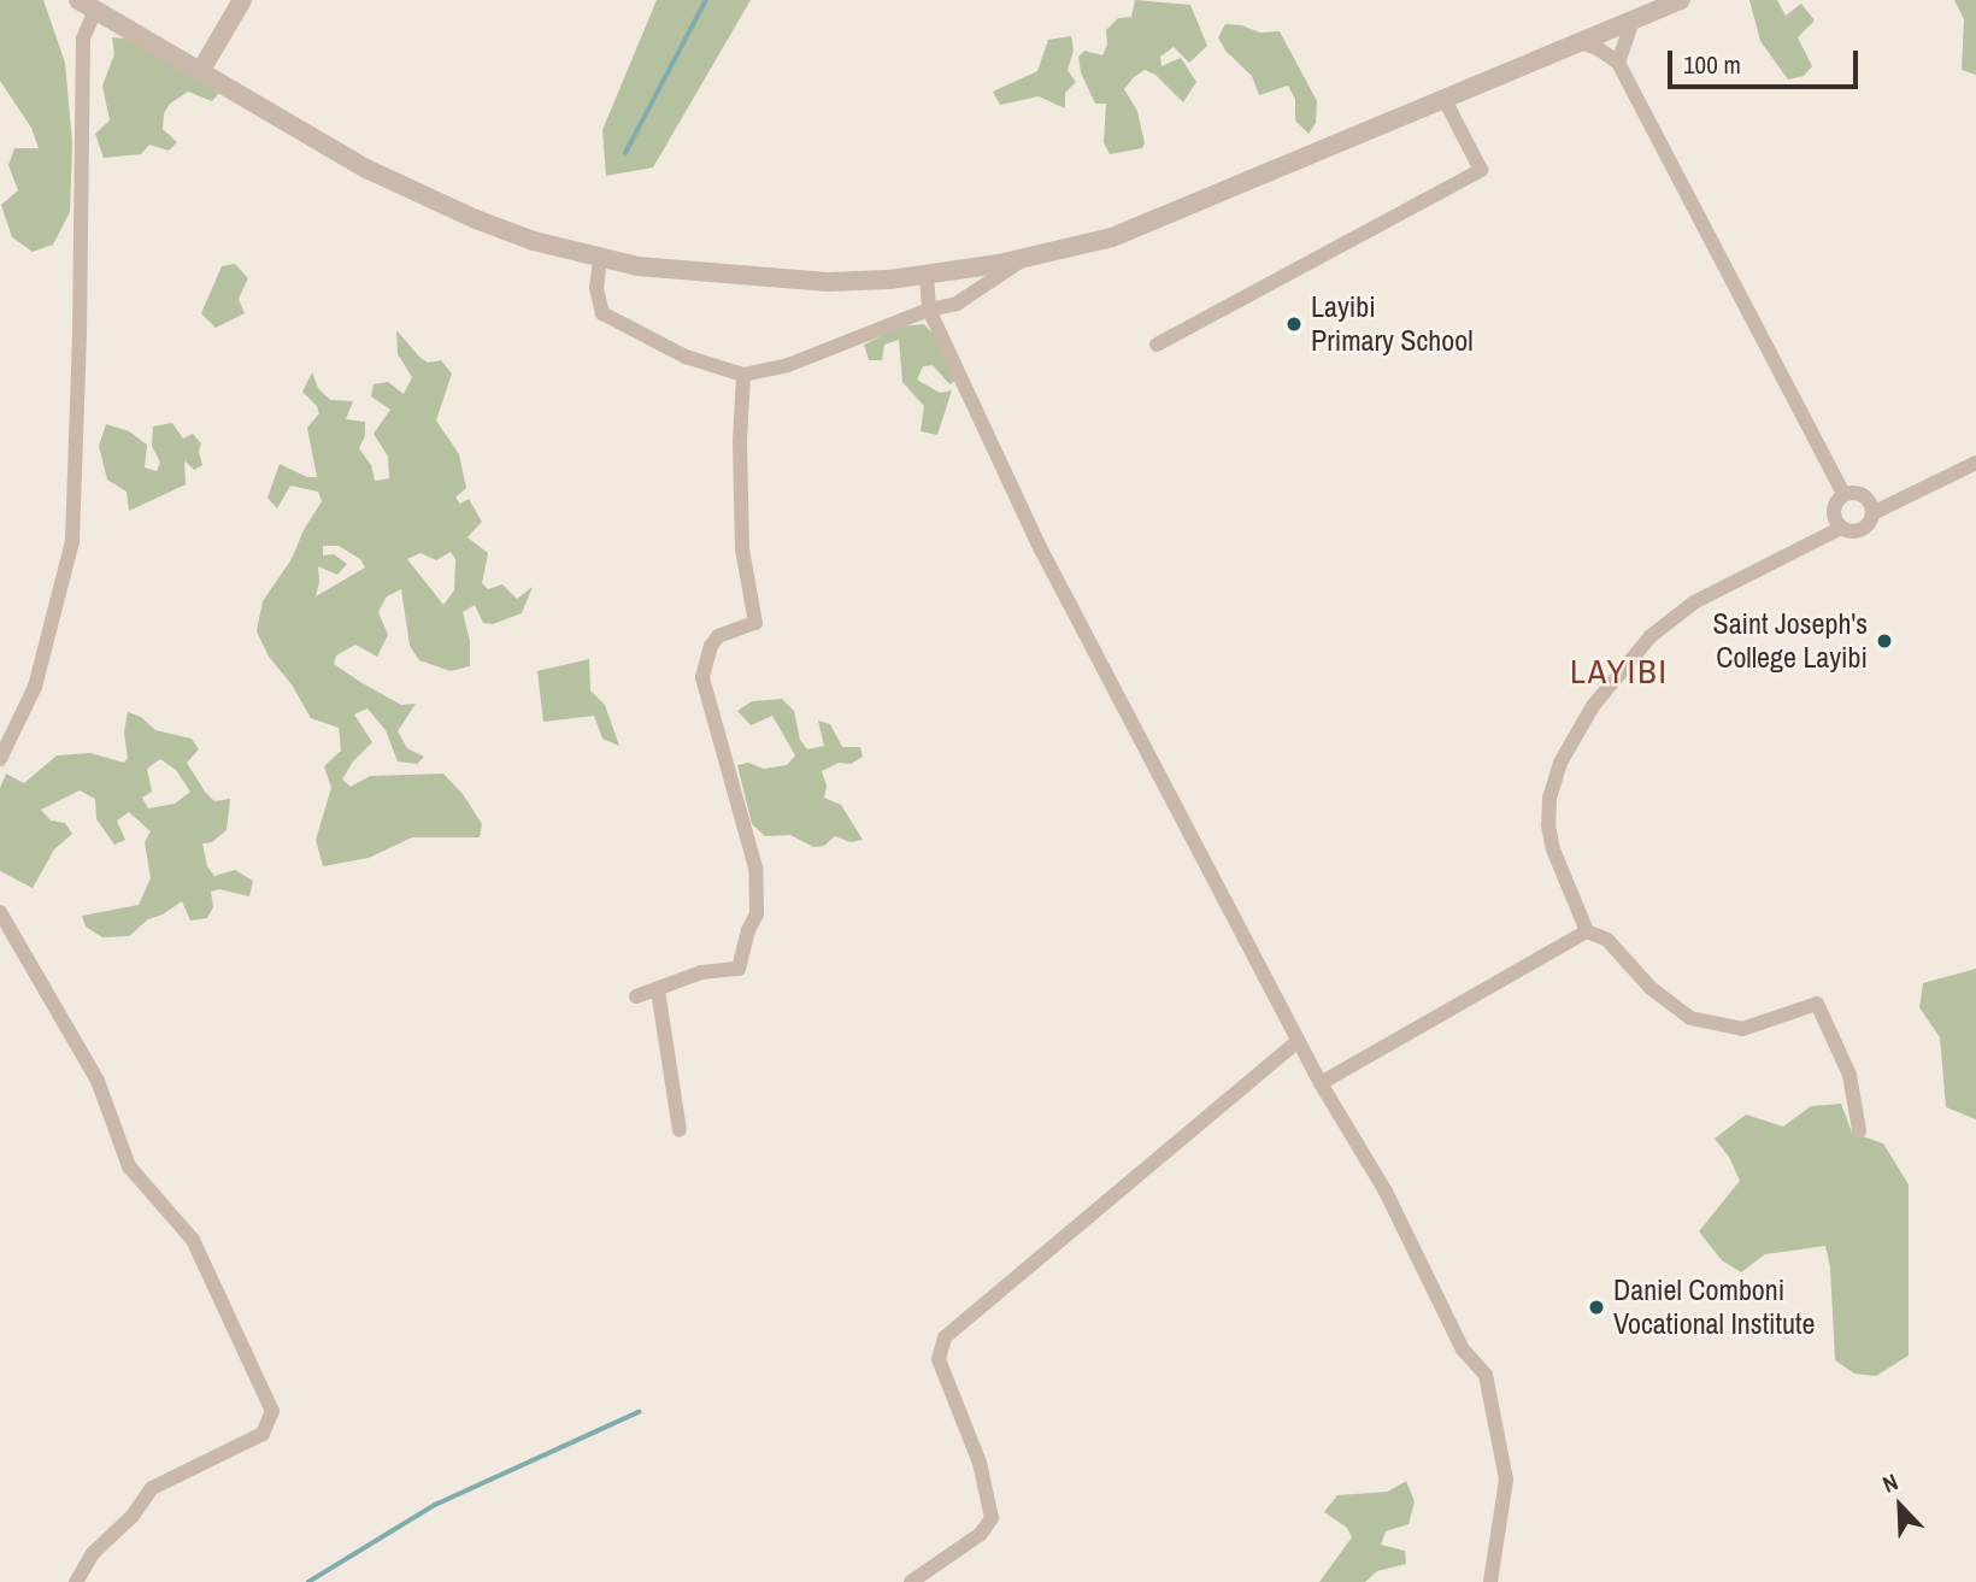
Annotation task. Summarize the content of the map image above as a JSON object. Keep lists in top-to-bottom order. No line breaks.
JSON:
{"districts":["LAYIBI"],"places":["Layibi Primary School","Saint Joseph's College Layibi","Daniel Comboni Vocational Institute"],"scale_bar":"100 m","north":"top left"}
